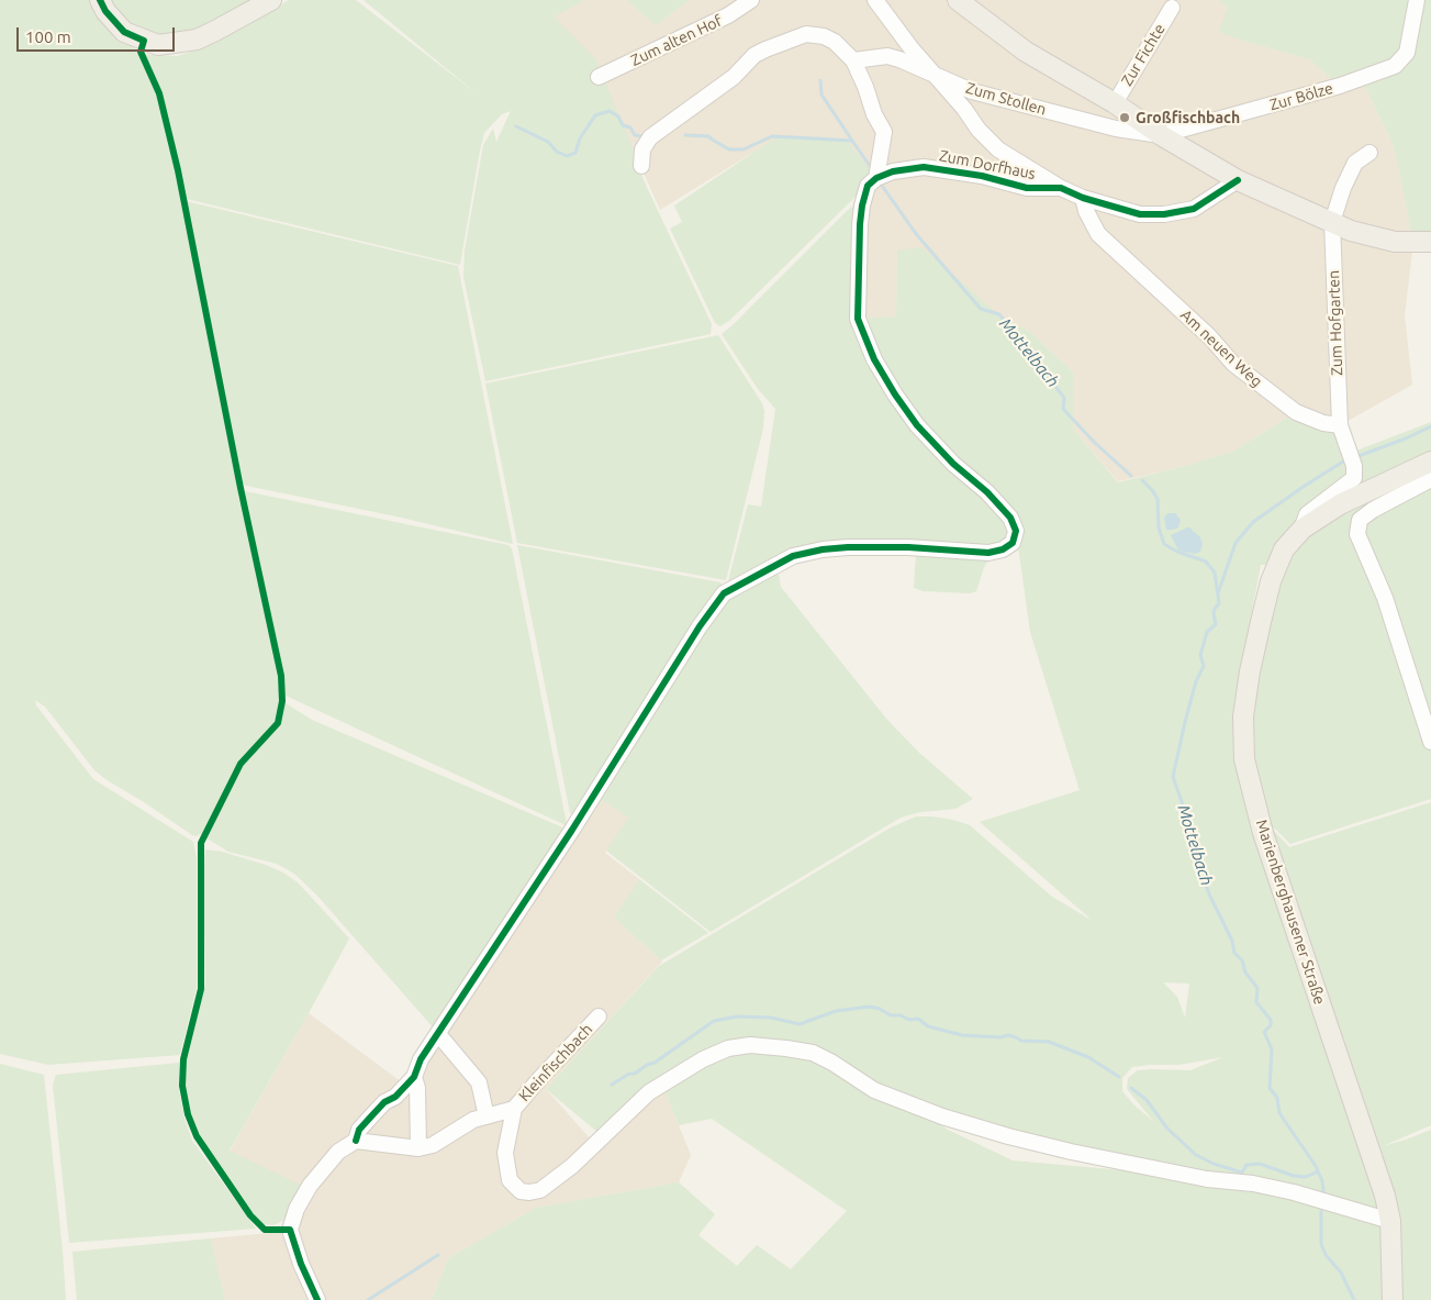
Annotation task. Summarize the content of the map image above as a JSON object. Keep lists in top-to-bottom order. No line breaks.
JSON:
{"streets":{"main road":["Marienberghausener Straße"],"street":["Zum alten Hof","Zur Fichte","Zur Bölze","Zum Stollen","Zum Dorfhaus","Zum Hofgarten","Am neuen Weg","Kleinfischbach"]},"crossings":[["Zur Bölze","Zum Stollen"],["Zum Dorfhaus","Am neuen Weg"],["Zum Hofgarten","Am neuen Weg"],["Marienberghausener Straße","Kleinfischbach"]],"water":["Mottelbach"],"places":["Großfischbach"],"scale_bar":"100 m"}
